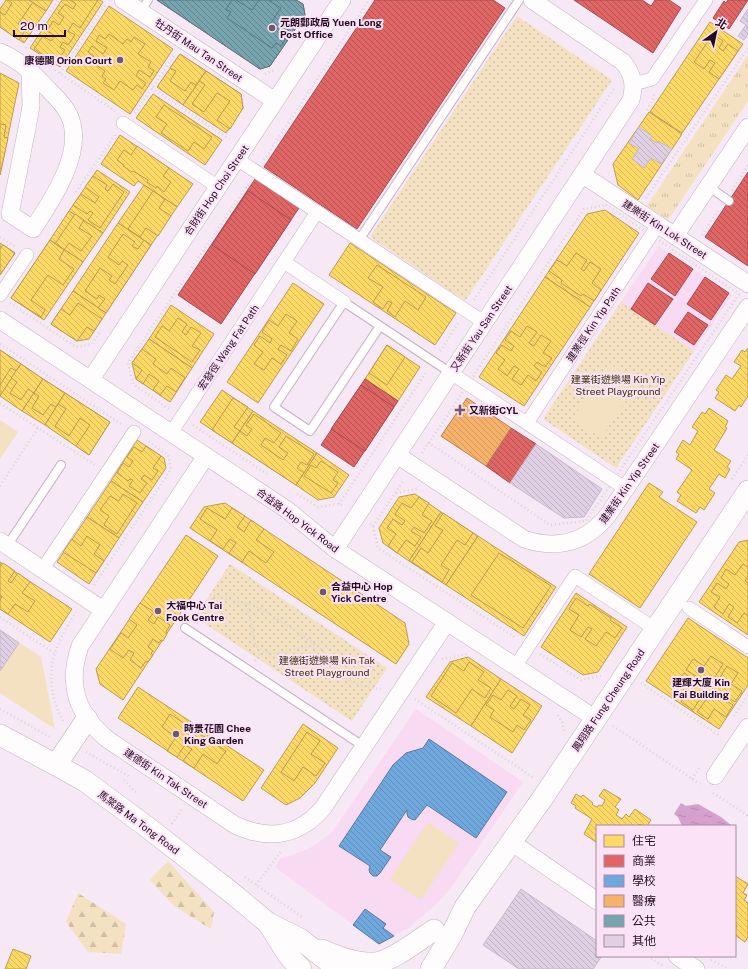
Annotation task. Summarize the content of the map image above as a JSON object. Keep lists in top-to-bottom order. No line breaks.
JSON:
{"streets":{"street":["牡丹街 Mau Tan Street","合財街 Hop Choi Street","建樂街 Kin Lok Street","建業徑 Kin Yip Path","又新街 Yau San Street","宏發徑 Wang Fat Path","建業街 Kin Yip Street","合益路 Hop Yick Road","鳳翔路 Fung Cheung Road","建德街 Kin Tak Street","馬棠路 Ma Tong Road"]},"crossings":[["牡丹街 Mau Tan Street","合財街 Hop Choi Street"],["合財街 Hop Choi Street","合益路 Hop Yick Road"],["建樂街 Kin Lok Street","建業徑 Kin Yip Path"],["建樂街 Kin Lok Street","又新街 Yau San Street"],["又新街 Yau San Street","建業街 Kin Yip Street"],["又新街 Yau San Street","合益路 Hop Yick Road"],["宏發徑 Wang Fat Path","合益路 Hop Yick Road"],["合益路 Hop Yick Road","鳳翔路 Fung Cheung Road"],["合益路 Hop Yick Road","建德街 Kin Tak Street"]],"parks":["建業街遊樂場 Kin Yip Street Playground","建德街遊樂場 Kin Tak Street Playground"],"places":{"other":["元朗郵政局 Yuen Long Post Office","康德閣 Orion Court","合益中心 Hop Yick Centre","大福中心 Tai Fook Centre","建輝大廈 Kin Fai Building","時景花園 Chee King Garden"],"health":["又新街CYL"]},"legend":["住宅","商業","學校","醫療","公共","其他"],"scale_bar":"20 m","north":"top right"}
